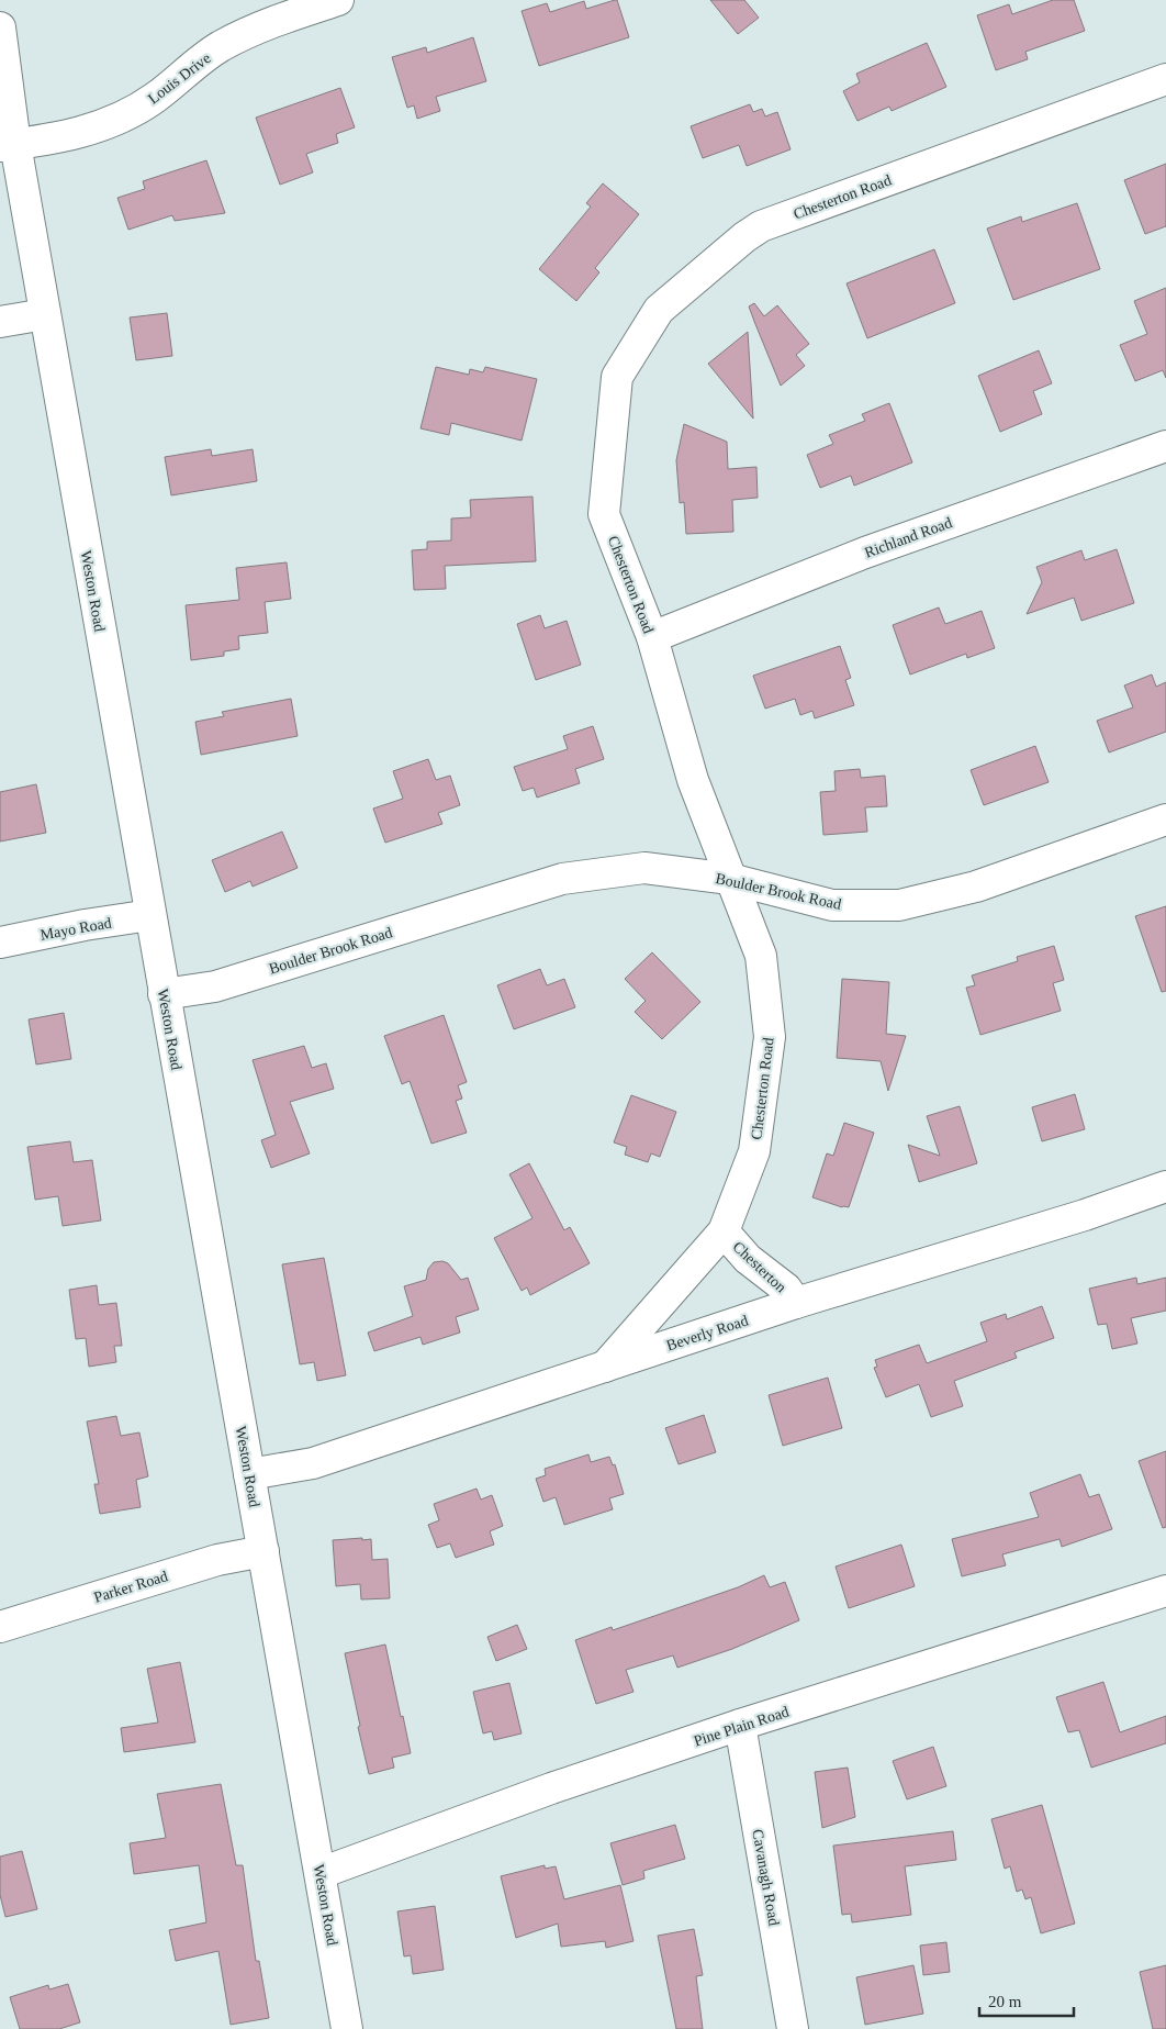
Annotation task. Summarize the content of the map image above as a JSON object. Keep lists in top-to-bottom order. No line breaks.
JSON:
{"streets":{"street":["Louis Drive","Chesterton Road","Richland Road","Weston Road","Boulder Brook Road","Mayo Road","Chesterton","Beverly Road","Parker Road","Pine Plain Road","Cavanagh Road"]},"crossings":[["Louis Drive","Weston Road"],["Chesterton Road","Richland Road"],["Chesterton Road","Boulder Brook Road"],["Chesterton Road","Chesterton"],["Chesterton Road","Beverly Road"],["Weston Road","Boulder Brook Road"],["Weston Road","Mayo Road"],["Weston Road","Beverly Road"],["Weston Road","Parker Road"],["Weston Road","Pine Plain Road"],["Chesterton","Beverly Road"],["Pine Plain Road","Cavanagh Road"]],"scale_bar":"20 m"}
